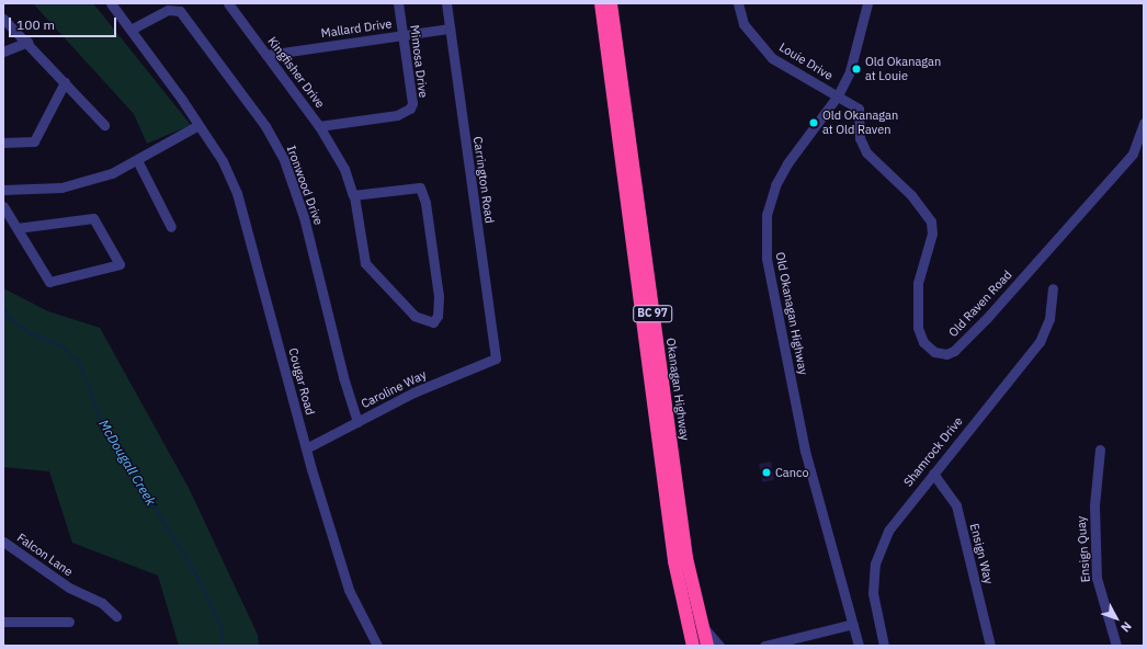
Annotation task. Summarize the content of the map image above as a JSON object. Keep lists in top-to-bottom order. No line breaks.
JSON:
{"streets":{"highway":["BC 97","Okanagan Highway"],"street":["Mallard Drive","Mimosa Drive","Louie Drive","Kingfisher Drive","Carrington Road","Ironwood Drive","Old Raven Road","Old Okanagan Highway","Cougar Road","Caroline Way","Shamrock Drive","Ensign Quay","Ensign Way","Falcon Lane"]},"crossings":[["Mallard Drive","Mimosa Drive"],["Mallard Drive","Kingfisher Drive"],["Mallard Drive","Carrington Road"],["Mimosa Drive","Kingfisher Drive"],["Louie Drive","Old Raven Road"],["Louie Drive","Old Okanagan Highway"],["Carrington Road","Caroline Way"],["Ironwood Drive","Cougar Road"],["Ironwood Drive","Caroline Way"],["Old Raven Road","Old Okanagan Highway"],["Cougar Road","Caroline Way"],["Shamrock Drive","Ensign Way"]],"water":["McDougall Creek"],"places":["Old Okanagan at Louie","Old Okanagan at Old Raven","Canco"],"scale_bar":"100 m","north":"bottom right"}
